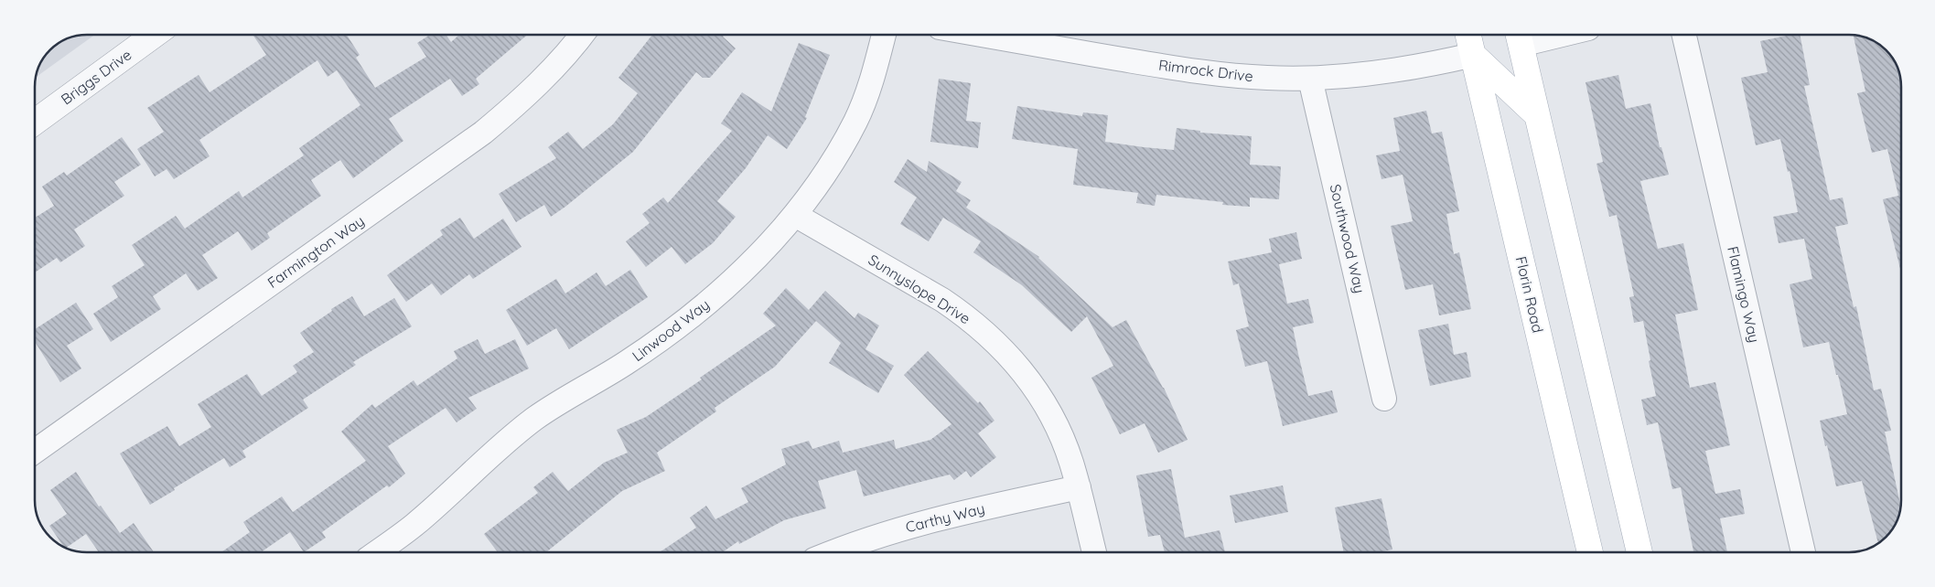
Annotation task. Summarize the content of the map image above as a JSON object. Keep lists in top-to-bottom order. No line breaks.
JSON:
{"streets":{"main road":["Florin Road"],"street":["Rimrock Drive","Briggs Drive","Southwood Way","Farmington Way","Sunnyslope Drive","Flamingo Way","Linwood Way","Carthy Way"]},"crossings":[["Rimrock Drive","Southwood Way"],["Rimrock Drive","Florin Road"],["Sunnyslope Drive","Linwood Way"],["Sunnyslope Drive","Carthy Way"]]}
